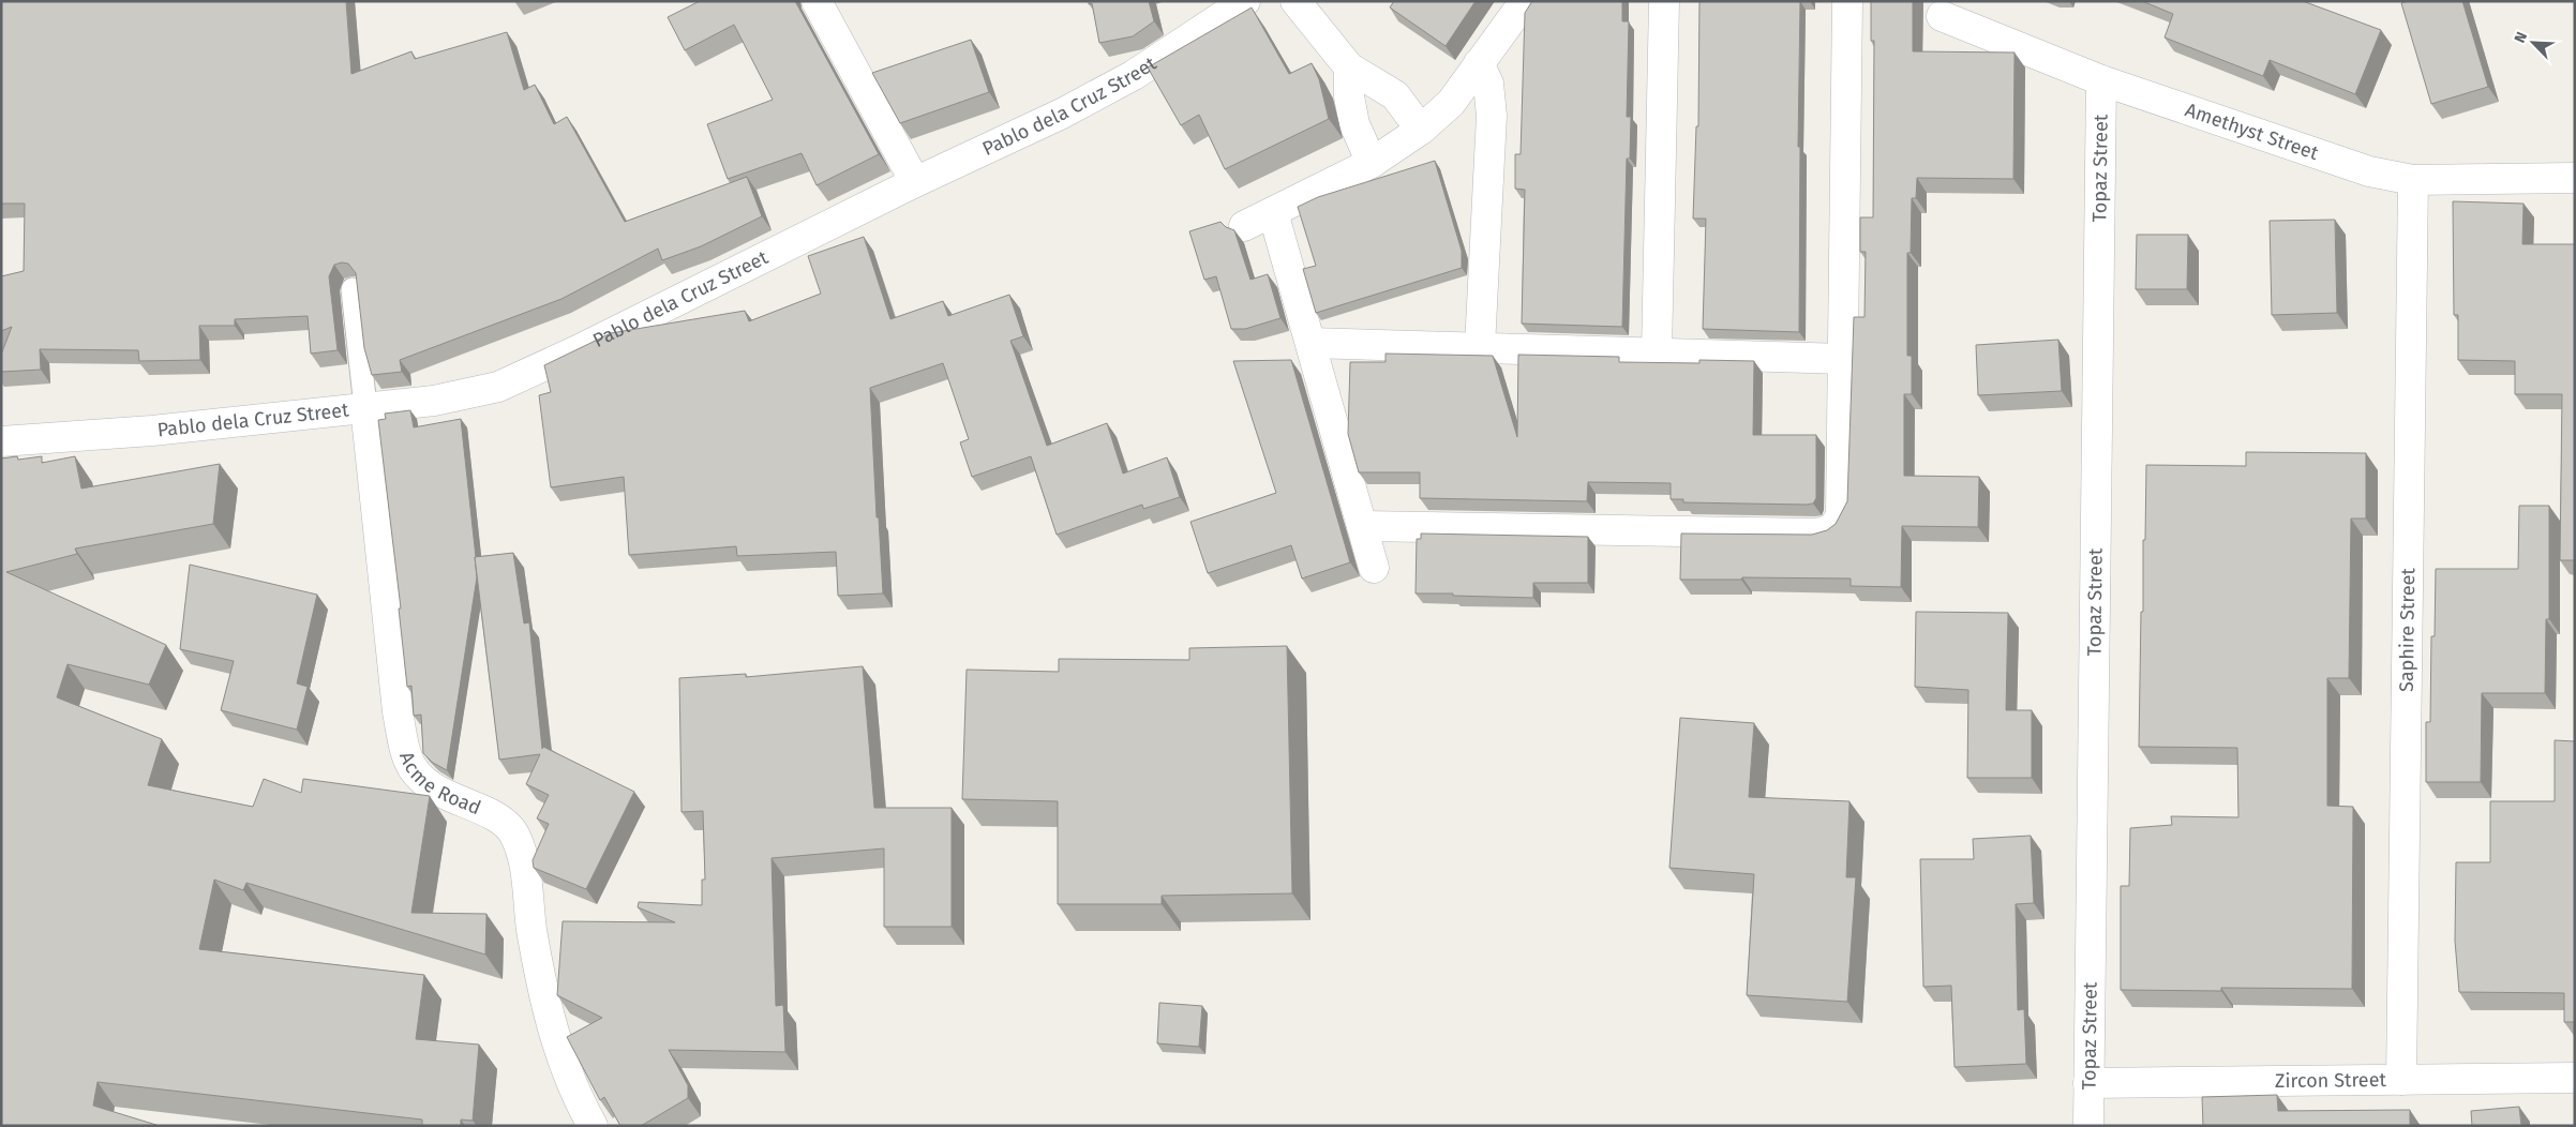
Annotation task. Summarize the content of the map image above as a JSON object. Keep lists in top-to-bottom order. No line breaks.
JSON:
{"streets":{"street":["Pablo dela Cruz Street","Amethyst Street","Topaz Street","Saphire Street","Acme Road","Zircon Street"]},"crossings":[["Pablo dela Cruz Street","Acme Road"],["Amethyst Street","Topaz Street"],["Amethyst Street","Saphire Street"],["Topaz Street","Zircon Street"],["Saphire Street","Zircon Street"]],"north":"top left"}
